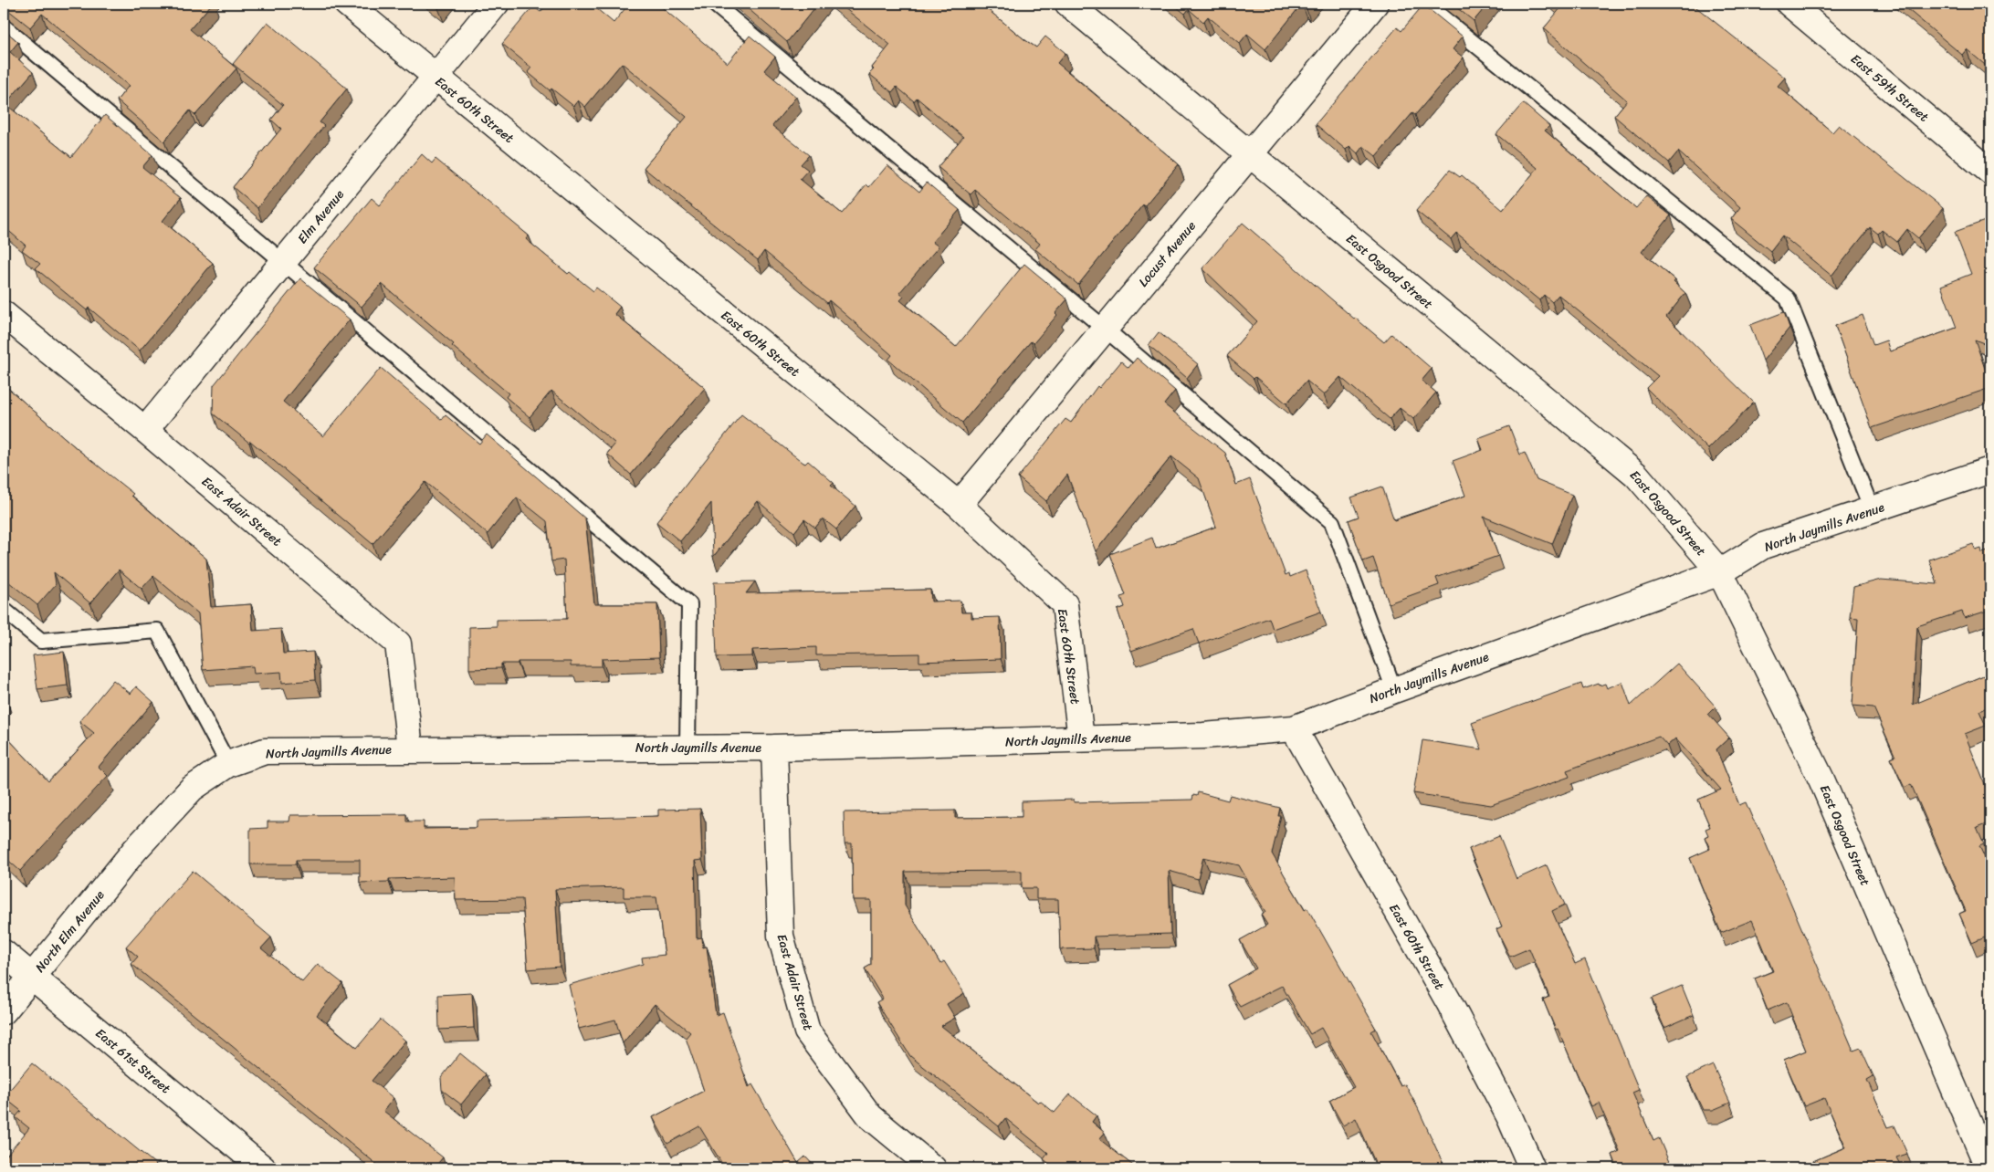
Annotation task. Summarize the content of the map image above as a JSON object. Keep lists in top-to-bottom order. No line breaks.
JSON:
{"streets":{"street":["East 59th Street","East 60th Street","Elm Avenue","Locust Avenue","East Osgood Street","East Adair Street","North Jaymills Avenue","North Elm Avenue","East 61st Street"]},"crossings":[["East 60th Street","Elm Avenue"],["East 60th Street","Locust Avenue"],["East 60th Street","North Jaymills Avenue"],["Elm Avenue","East Adair Street"],["Locust Avenue","East Osgood Street"],["East Osgood Street","North Jaymills Avenue"],["East Adair Street","North Jaymills Avenue"],["North Jaymills Avenue","North Elm Avenue"],["North Elm Avenue","East 61st Street"]]}
